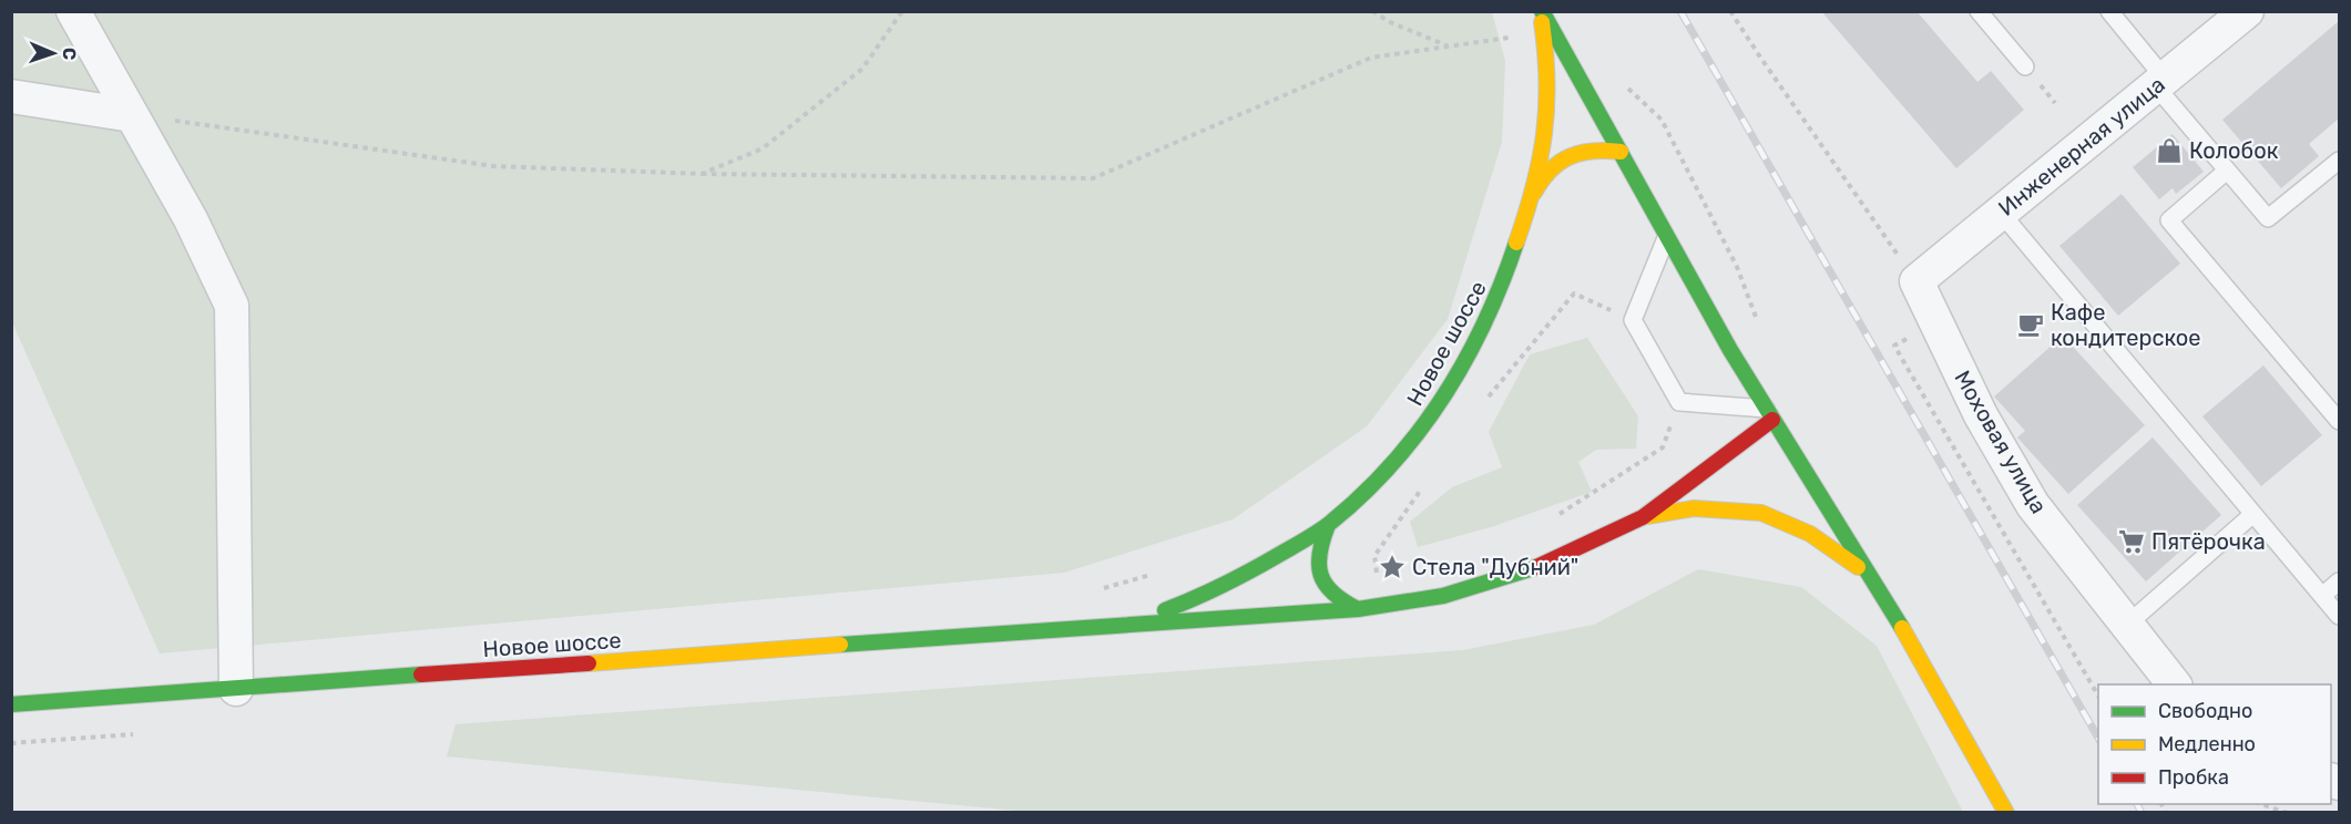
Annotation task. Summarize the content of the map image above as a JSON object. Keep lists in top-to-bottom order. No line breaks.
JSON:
{"streets":{"main road":["Новое шоссе"],"street":["Инженерная улица","Моховая улица"]},"crossings":[["Инженерная улица","Моховая улица"]],"places":{"shop":["Колобок"],"cafe":["Кафе кондитерское"],"supermarket":["Пятёрочка"],"place":["Стела \"Дубний\""]},"legend":["Свободно","Медленно","Пробка"],"north":"right"}
